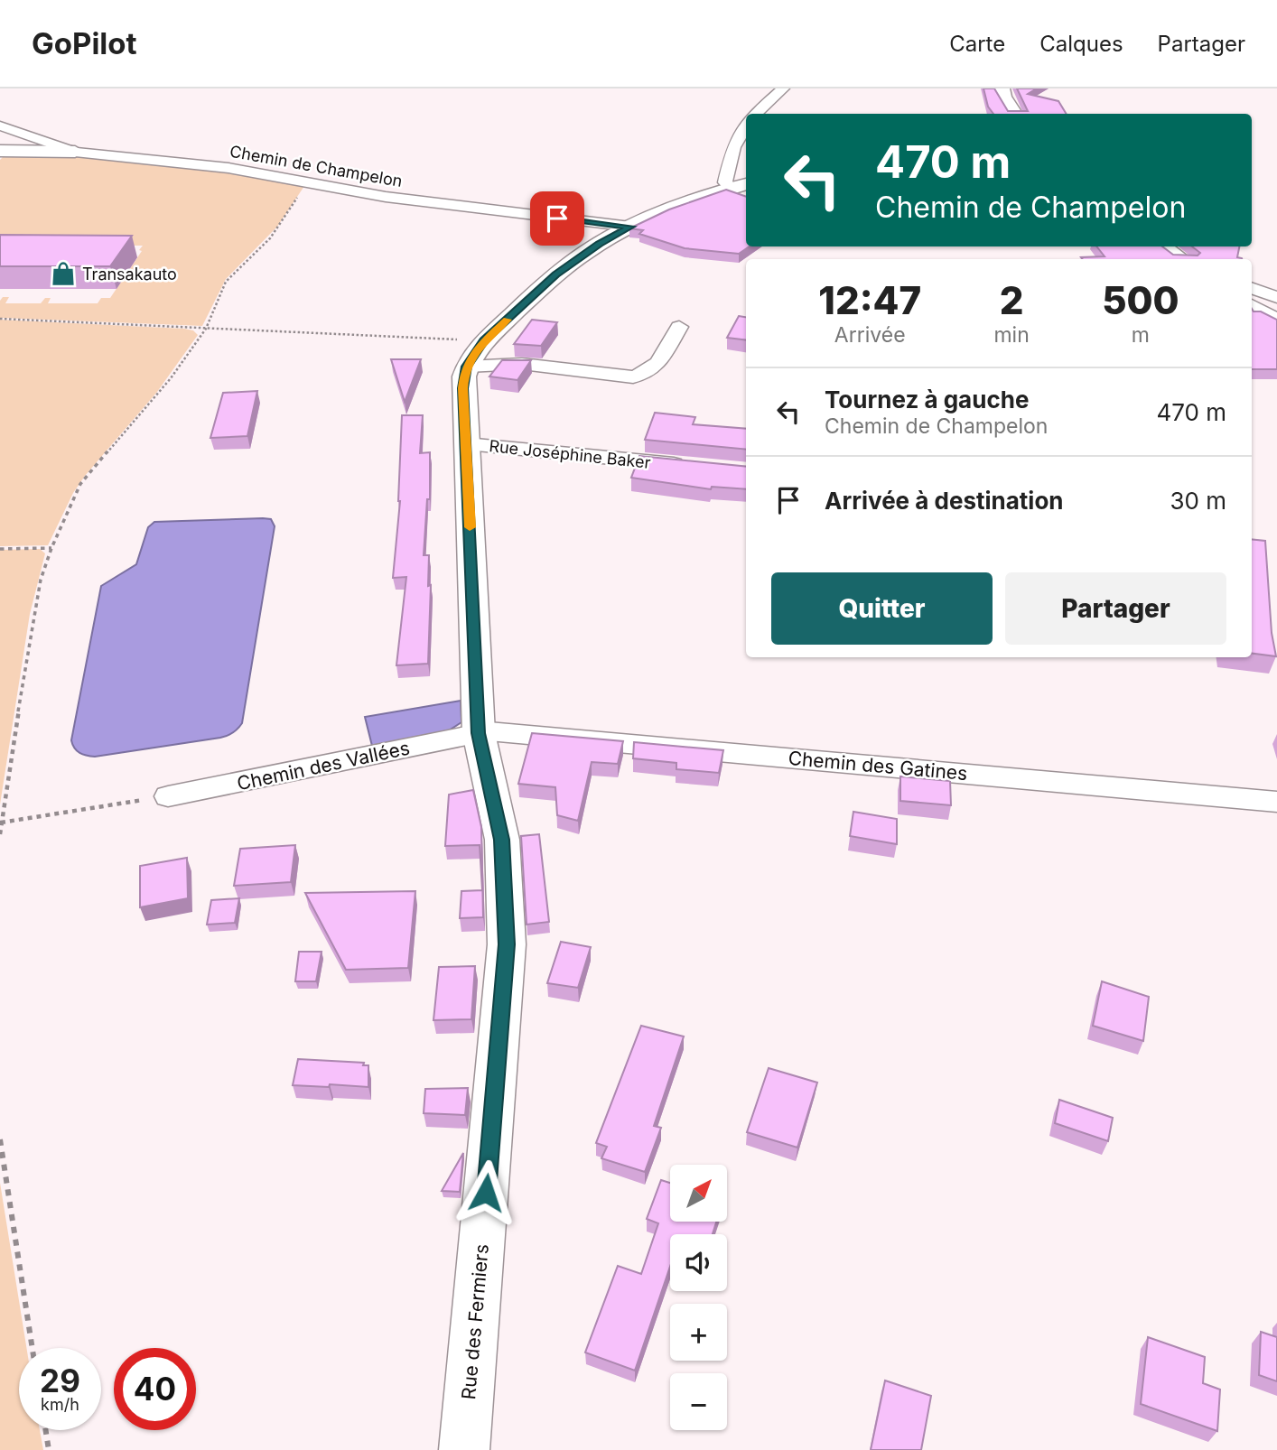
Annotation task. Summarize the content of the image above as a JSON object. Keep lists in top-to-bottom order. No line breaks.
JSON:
{"streets":{"street":["Chemin de Champelon","Rue Joséphine Baker","Chemin des Vallées","Chemin des Gatines","Rue des Fermiers"]},"crossings":[["Rue Joséphine Baker","Rue des Fermiers"],["Chemin des Vallées","Chemin des Gatines"],["Chemin des Vallées","Rue des Fermiers"],["Chemin des Gatines","Rue des Fermiers"]],"places":{"shop":["Transakauto"]},"north":"top right","page":{"header":"GoPilot","nav":["Carte","Calques","Partager"],"turn":["470 m","Chemin de Champelon"],"eta":["12:47","Arrivée","2","min","500","m"],"list":[{"name":"Tournez à gauche","note":"Chemin de Champelon","value":"470 m"},{"name":"Arrivée à destination","value":"30 m"}],"buttons":["Quitter","Partager"],"map_buttons":["+","−"],"speed":"29 km/h","limit":"40"}}
